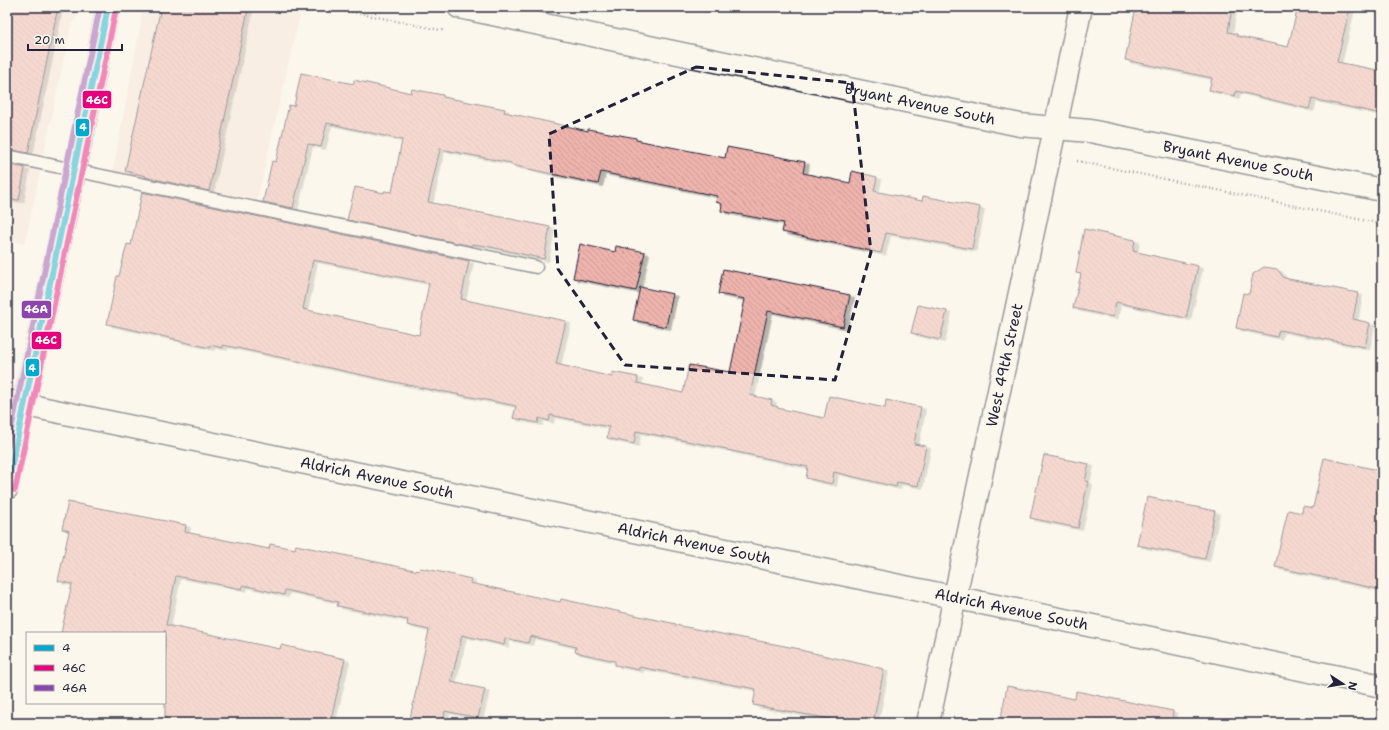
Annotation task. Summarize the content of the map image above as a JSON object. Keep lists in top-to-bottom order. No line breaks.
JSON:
{"streets":{"street":["Bryant Avenue South","West 49th Street","Aldrich Avenue South"]},"crossings":[["Bryant Avenue South","West 49th Street"],["West 49th Street","Aldrich Avenue South"]],"lines":["transit line 4","transit line 46A","transit line 46C"],"legend":["4","46C","46A"],"scale_bar":"20 m","north":"right"}
